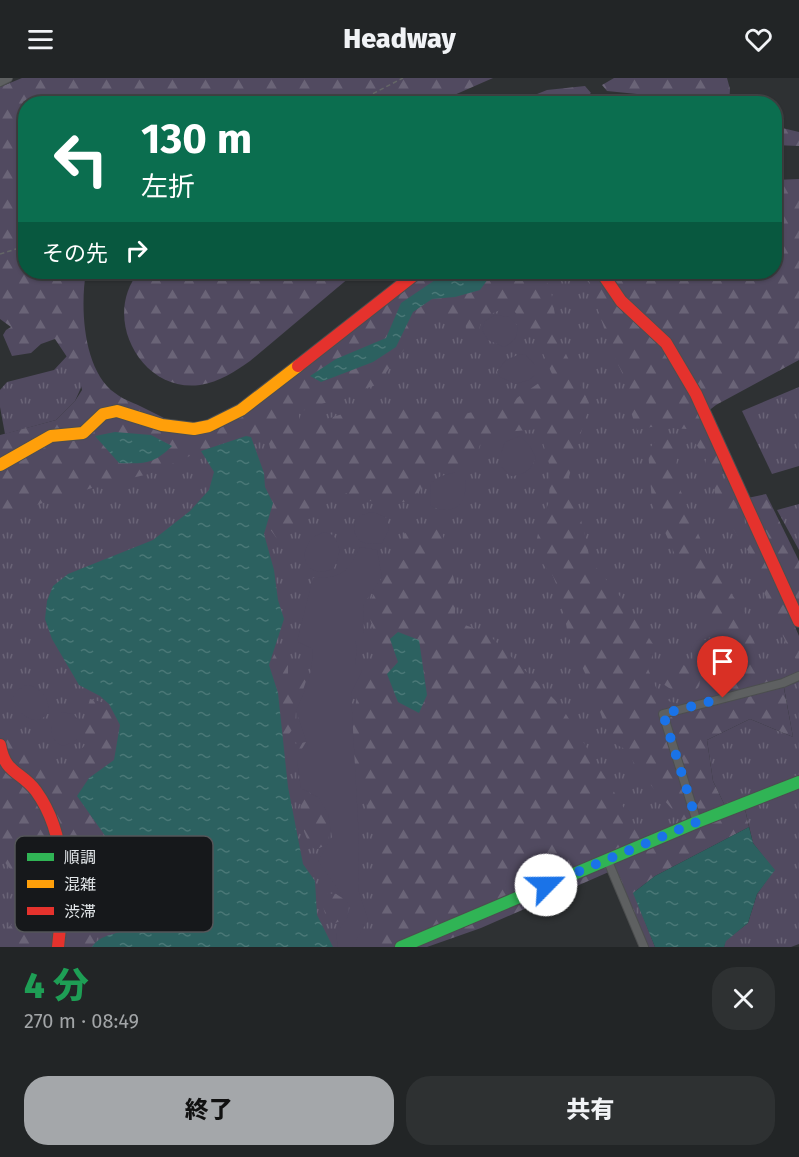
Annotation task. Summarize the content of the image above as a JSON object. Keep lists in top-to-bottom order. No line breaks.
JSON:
{"legend":["順調","混雑","渋滞"],"page":{"header":"Headway","turn":["130 m","左折"],"then":"その先","heading":["4 分","270 m · 08:49"],"buttons":["終了","共有"]}}
